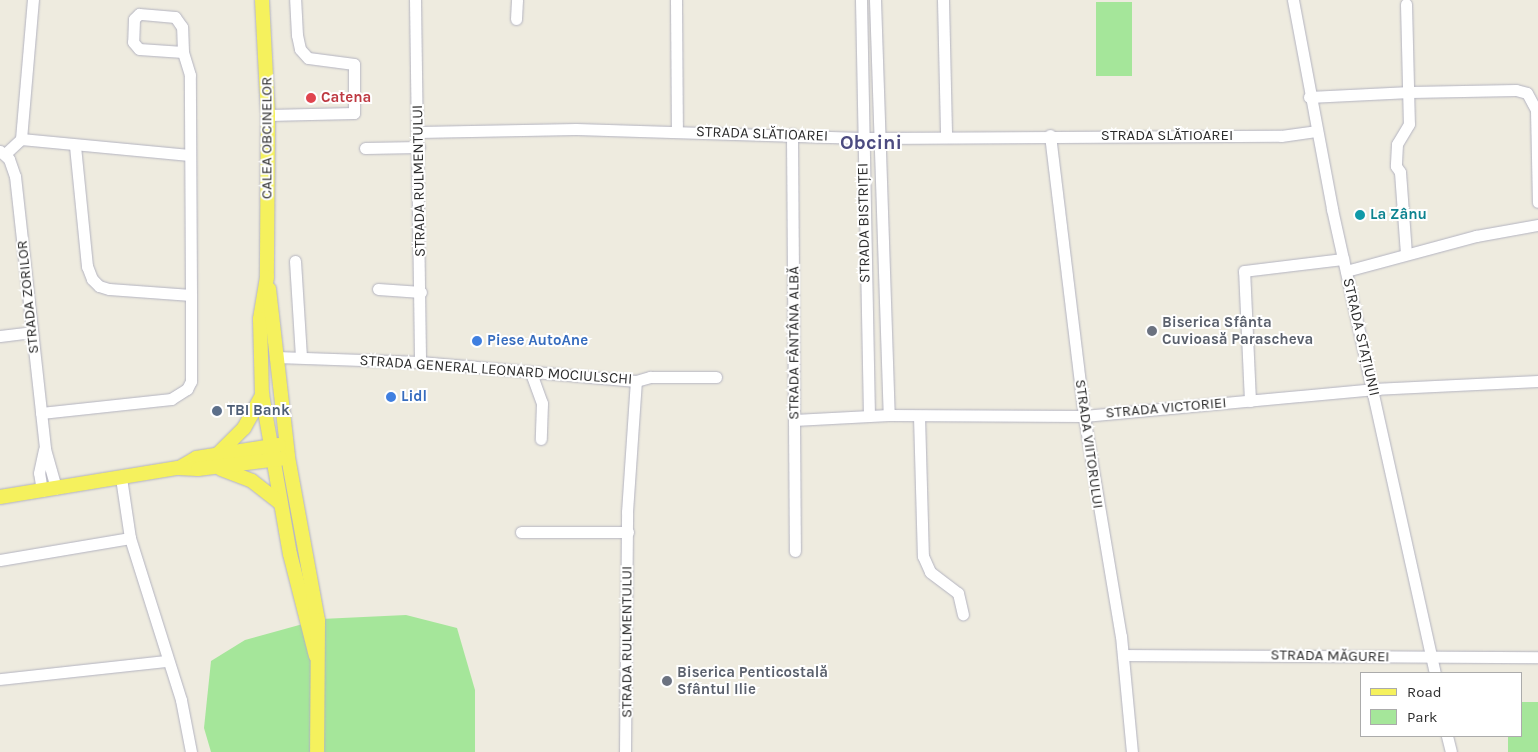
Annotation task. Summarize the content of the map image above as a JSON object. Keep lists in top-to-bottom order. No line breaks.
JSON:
{"streets":{"main road":["CALEA OBCINELOR"],"street":["STRADA SLĂTIOAREI","STRADA RULMENTULUI","STRADA BISTRIȚEI","STRADA ZORILOR","STRADA STAȚIUNII","STRADA FÂNTÂNA ALBĂ","STRADA GENERAL LEONARD MOCIULSCHI","STRADA VICTORIEI","STRADA VIITORULUI","STRADA MĂGUREI"]},"crossings":[["STRADA SLĂTIOAREI","STRADA RULMENTULUI"],["STRADA SLĂTIOAREI","STRADA BISTRIȚEI"],["STRADA SLĂTIOAREI","STRADA STAȚIUNII"],["STRADA SLĂTIOAREI","STRADA FÂNTÂNA ALBĂ"],["STRADA SLĂTIOAREI","STRADA VIITORULUI"],["CALEA OBCINELOR","STRADA GENERAL LEONARD MOCIULSCHI"],["STRADA RULMENTULUI","STRADA GENERAL LEONARD MOCIULSCHI"],["STRADA BISTRIȚEI","STRADA VICTORIEI"],["STRADA STAȚIUNII","STRADA VICTORIEI"],["STRADA STAȚIUNII","STRADA MĂGUREI"],["STRADA FÂNTÂNA ALBĂ","STRADA VICTORIEI"],["STRADA VICTORIEI","STRADA VIITORULUI"],["STRADA VIITORULUI","STRADA MĂGUREI"]],"districts":["Obcini"],"places":["Catena","La Zânu","Biserica Sfânta Cuvioasă Parascheva","Piese AutoAne","Lidl","TBI Bank","Biserica Penticostală Sfântul Ilie"],"legend":["Road","Park"]}
